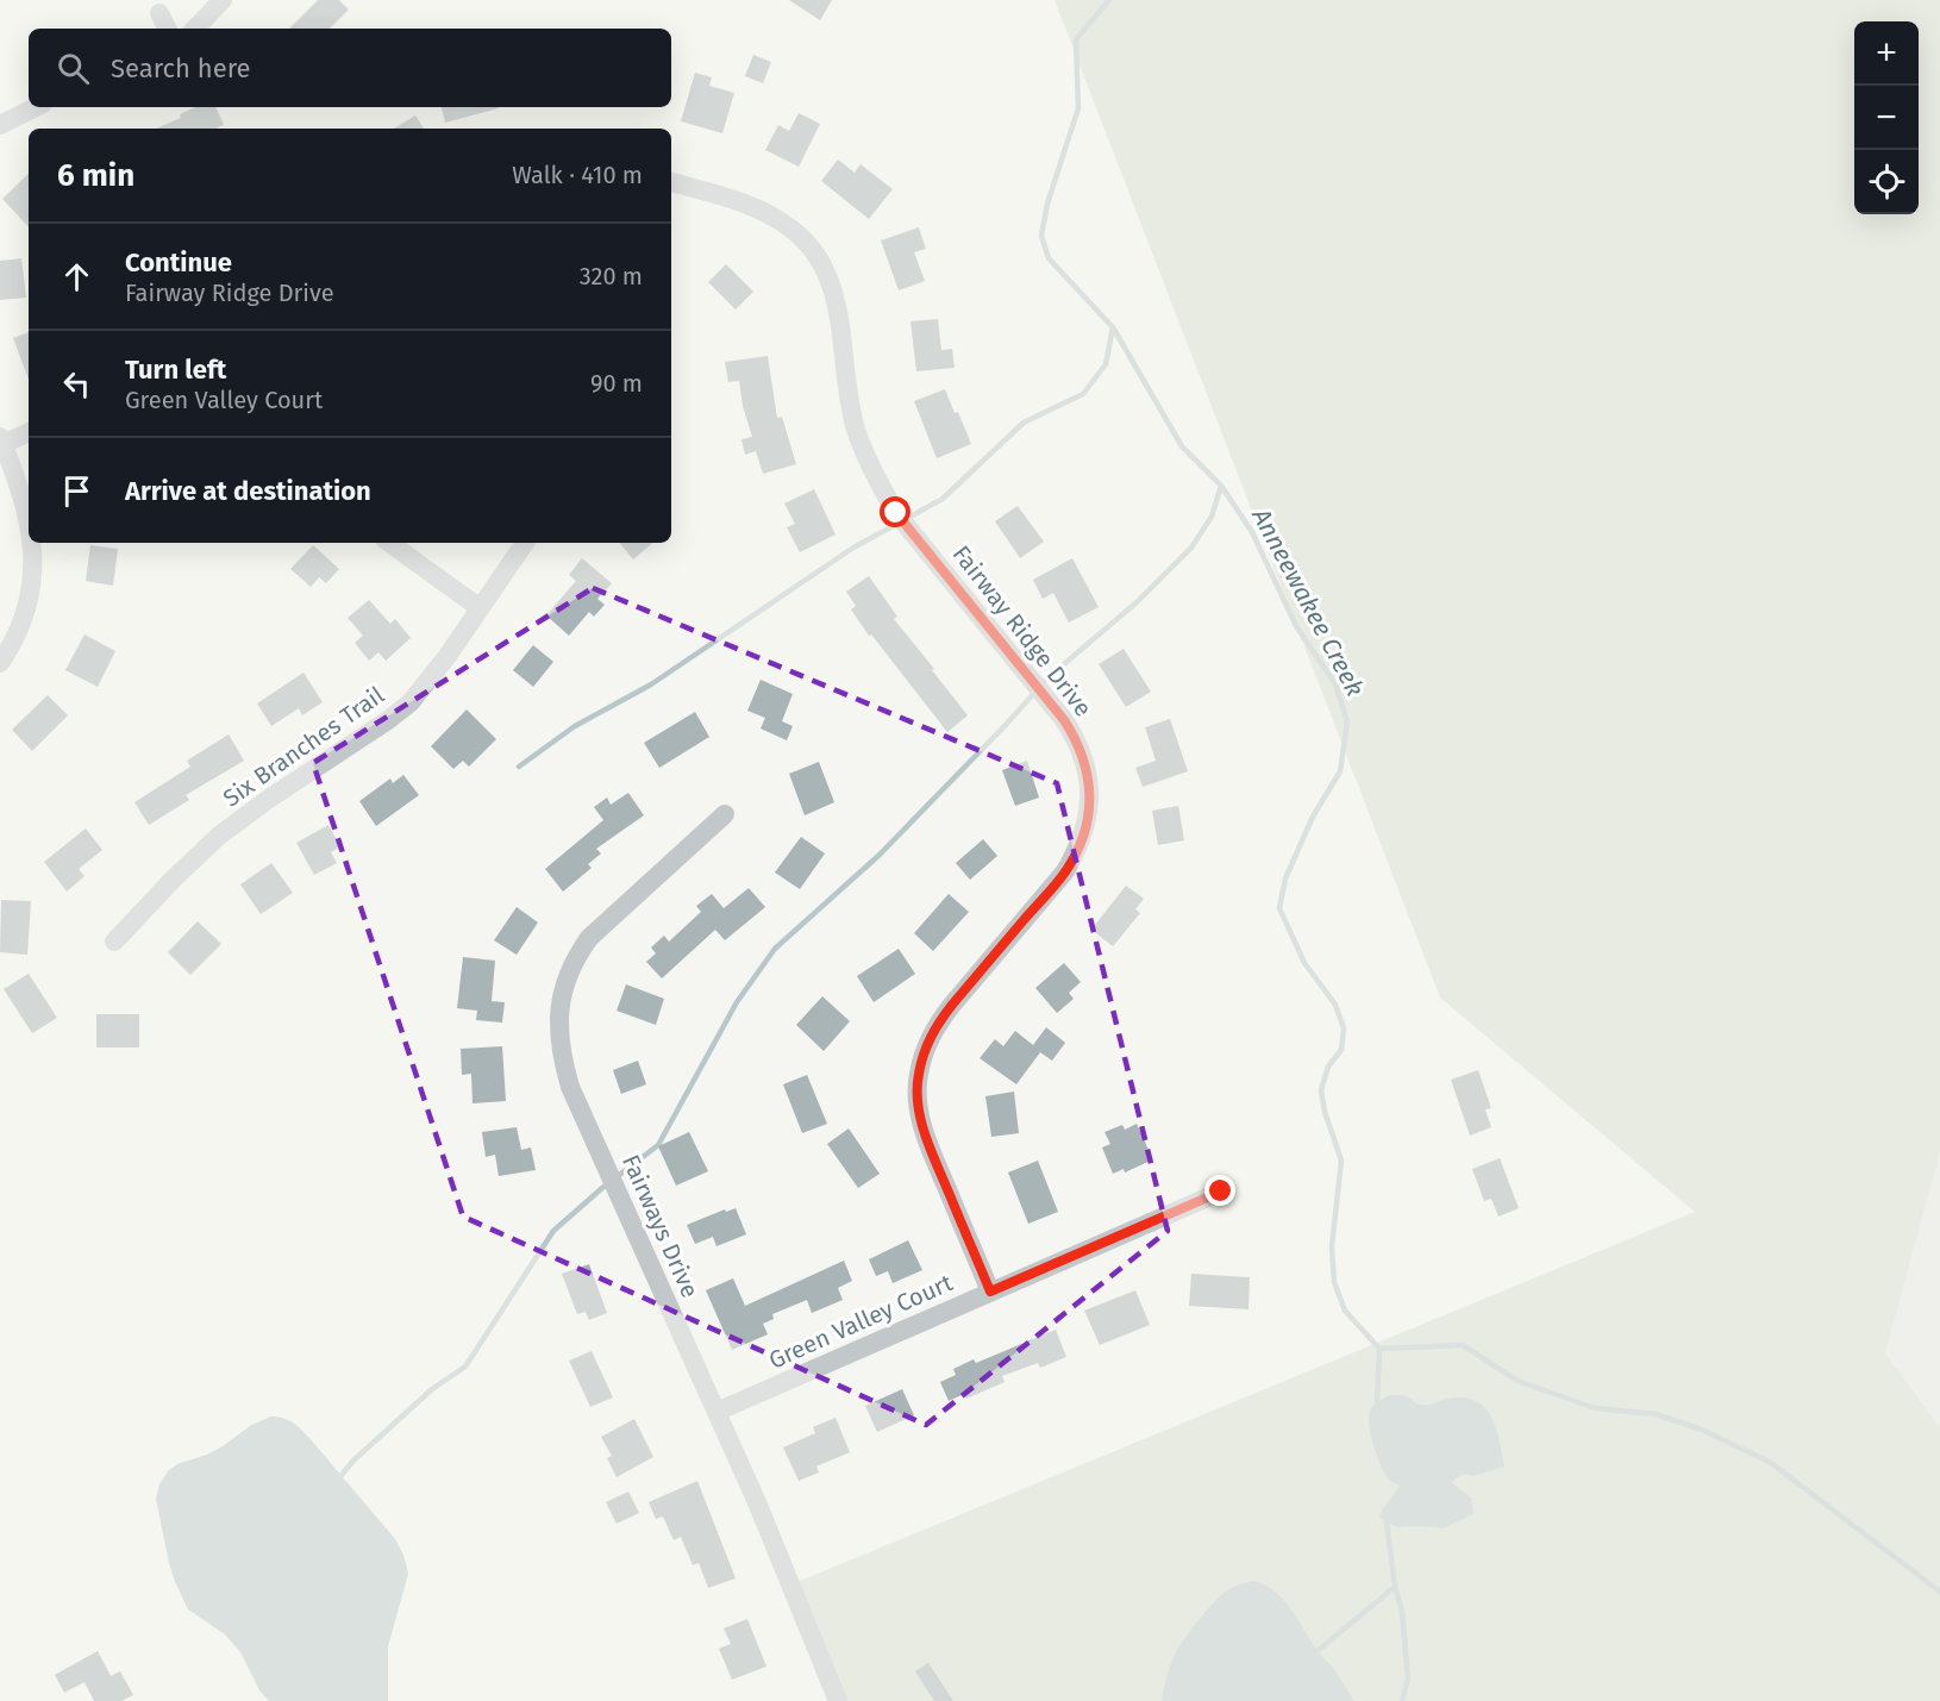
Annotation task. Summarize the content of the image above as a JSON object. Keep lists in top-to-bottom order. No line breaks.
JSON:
{"streets":{"street":["Fairway Ridge Drive","Six Branches Trail","Fairways Drive","Green Valley Court"]},"crossings":[["Fairway Ridge Drive","Green Valley Court"],["Fairways Drive","Green Valley Court"]],"water":["Anneewakee Creek"],"page":{"map_buttons":["+","−"],"search":"Search here","heading":["6 min","Walk · 410 m"],"list":[["Continue","Fairway Ridge Drive","320 m"],["Turn left","Green Valley Court","90 m"],"Arrive at destination"]}}
